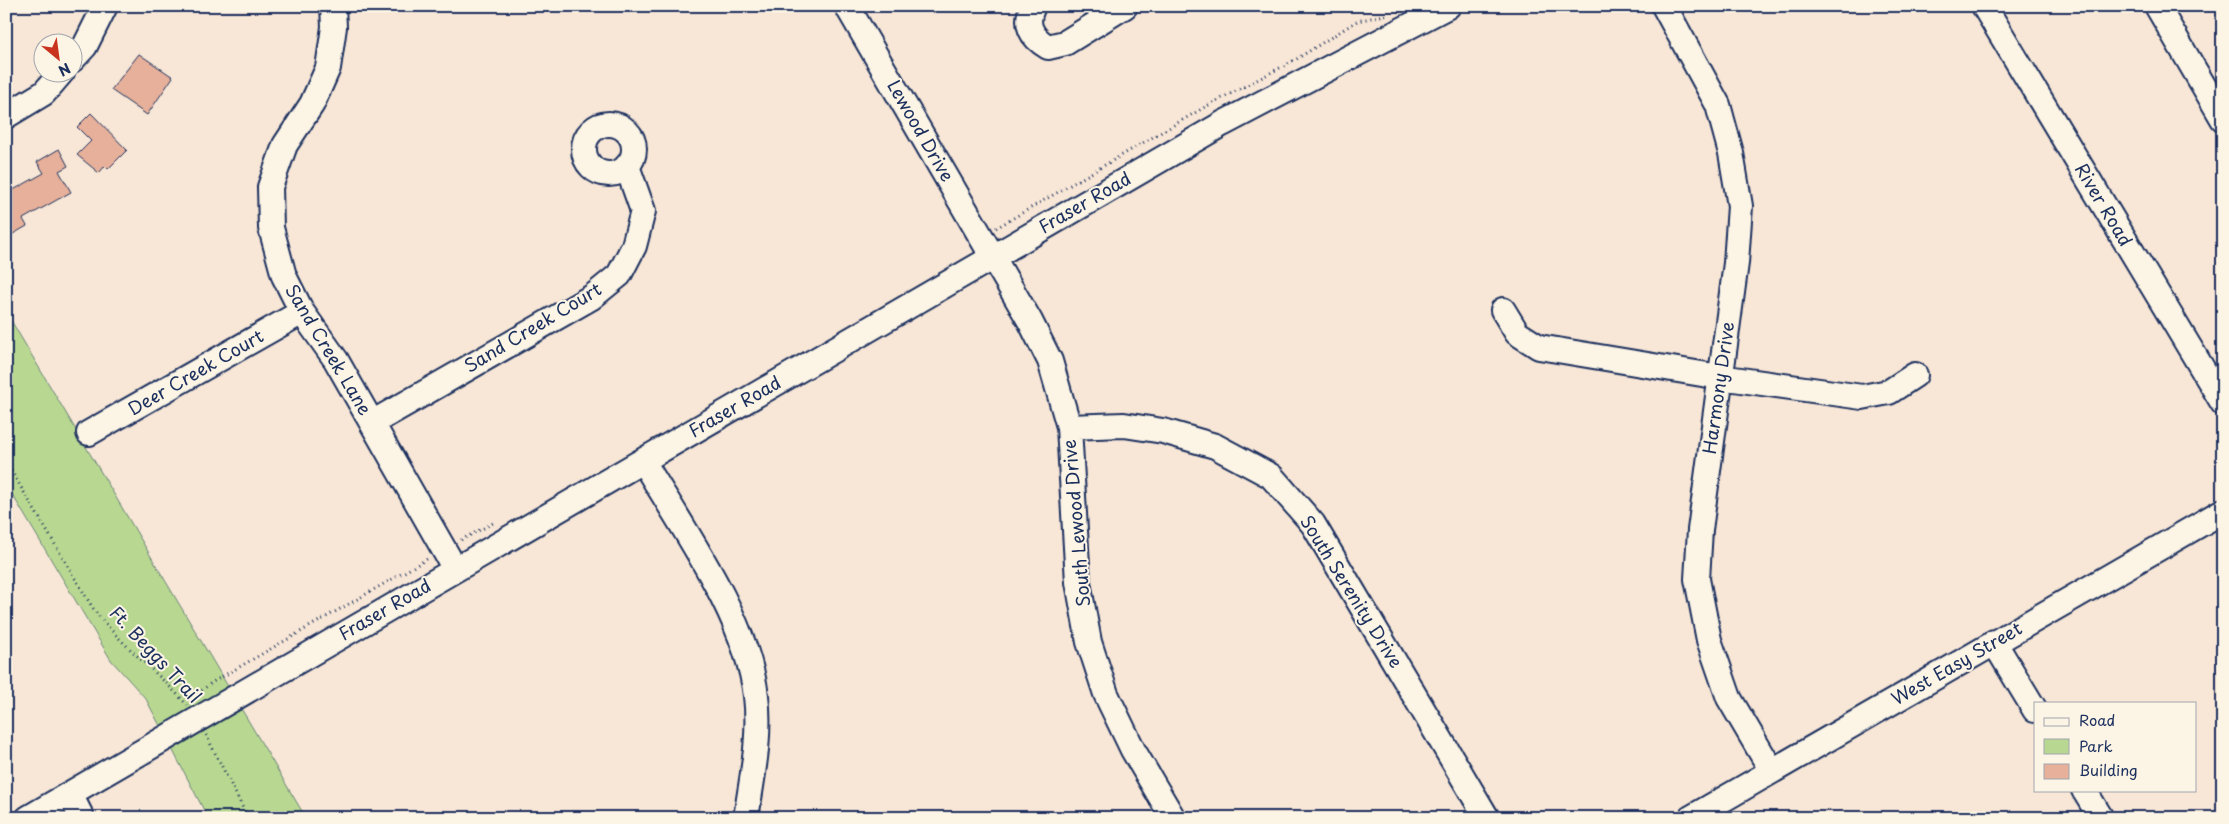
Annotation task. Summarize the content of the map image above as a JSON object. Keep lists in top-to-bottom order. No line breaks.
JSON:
{"streets":{"street":["Lewood Drive","Fraser Road","River Road","Sand Creek Court","Sand Creek Lane","Deer Creek Court","Harmony Drive","South Lewood Drive","South Serenity Drive","West Easy Street"],"path":["Ft. Beggs Trail"]},"crossings":[["Lewood Drive","Fraser Road"],["Lewood Drive","South Lewood Drive"],["Fraser Road","Sand Creek Lane"],["Fraser Road","South Lewood Drive"],["Fraser Road","Ft. Beggs Trail"],["Sand Creek Court","Sand Creek Lane"],["Sand Creek Lane","Deer Creek Court"],["Harmony Drive","West Easy Street"],["South Lewood Drive","South Serenity Drive"]],"legend":["Road","Park","Building"],"north":"bottom right"}
